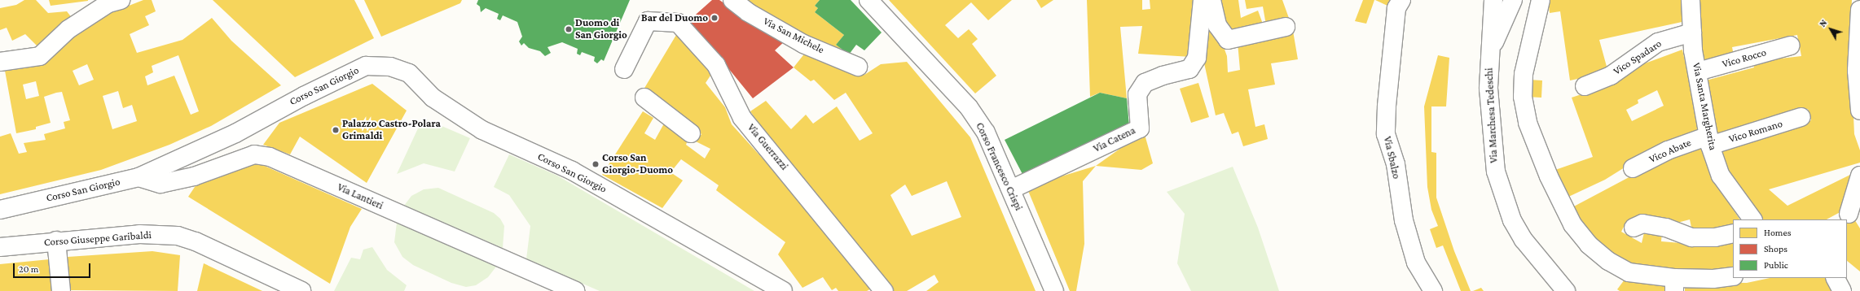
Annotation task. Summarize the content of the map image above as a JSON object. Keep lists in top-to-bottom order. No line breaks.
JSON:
{"streets":{"street":["Via San Michele","Vico Spadaro","Vico Rocco","Corso San Giorgio","Via Santa Margherita","Via Marchesa Tedeschi","Vico Romano","Via Catena","Via Guerrazzi","Vico Abate","Via Sbalzo","Corso Francesco Crispi","Via Lantieri","Corso Giuseppe Garibaldi"]},"crossings":[["Vico Spadaro","Via Santa Margherita"],["Vico Rocco","Via Santa Margherita"],["Corso San Giorgio","Via Lantieri"],["Via Santa Margherita","Vico Romano"],["Via Santa Margherita","Vico Abate"],["Vico Romano","Vico Abate"],["Via Catena","Corso Francesco Crispi"]],"places":["Bar del Duomo","Duomo di San Giorgio","Palazzo Castro-Polara Grimaldi","Corso San Giorgio-Duomo"],"legend":["Homes","Shops","Public"],"scale_bar":"20 m","north":"top left"}
